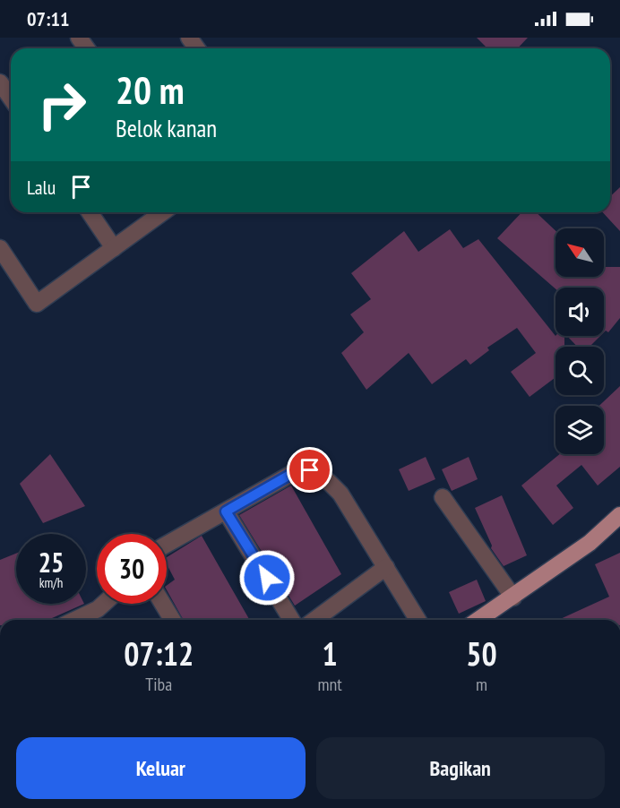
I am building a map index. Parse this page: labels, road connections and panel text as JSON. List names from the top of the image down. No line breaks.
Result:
{"north":"top left","page":{"status":"07:11","turn":["20 m","Belok kanan"],"then":"Lalu","speed":"25 km/h","limit":"30","eta":["07:12","Tiba","1","mnt","50","m"],"buttons":["Keluar","Bagikan"]}}
